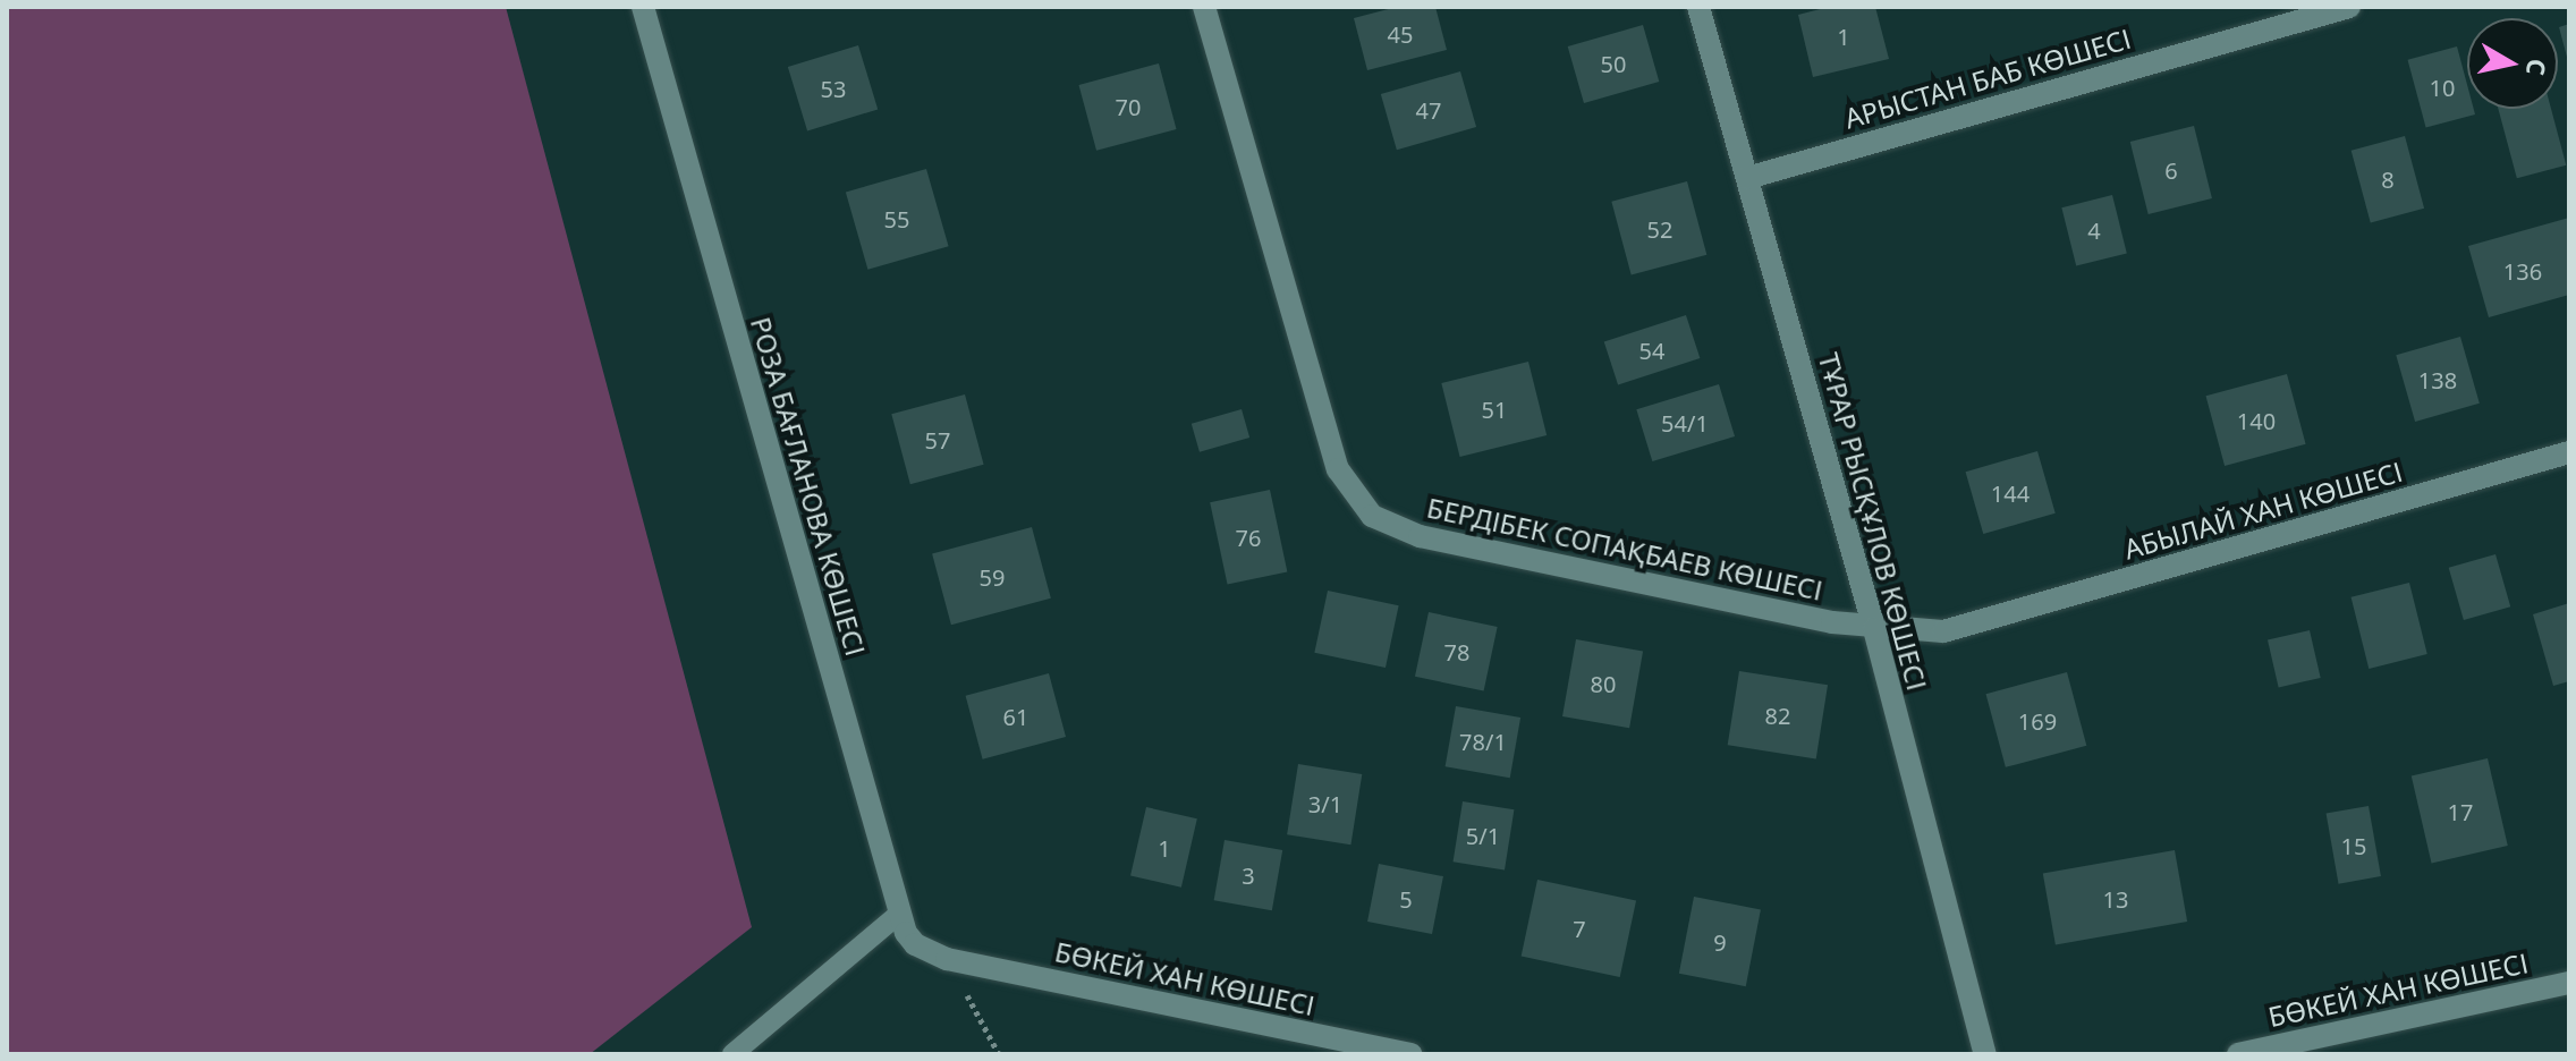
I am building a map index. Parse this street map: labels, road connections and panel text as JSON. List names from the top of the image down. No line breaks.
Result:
{"streets":{"street":["АРЫСТАН БАБ КӨШЕСІ","РОЗА БАҒЛАНОВА КӨШЕСІ","АБЫЛАЙ ХАН КӨШЕСІ","ТҰРАР РЫСҚҰЛОВ КӨШЕСІ","БЕРДІБЕК СОПАҚБАЕВ КӨШЕСІ","БӨКЕЙ ХАН КӨШЕСІ"]},"crossings":[["АРЫСТАН БАБ КӨШЕСІ","ТҰРАР РЫСҚҰЛОВ КӨШЕСІ"],["РОЗА БАҒЛАНОВА КӨШЕСІ","БӨКЕЙ ХАН КӨШЕСІ"],["АБЫЛАЙ ХАН КӨШЕСІ","БЕРДІБЕК СОПАҚБАЕВ КӨШЕСІ"],["ТҰРАР РЫСҚҰЛОВ КӨШЕСІ","БЕРДІБЕК СОПАҚБАЕВ КӨШЕСІ"]],"house_numbers":["45","1","50","10","53","70","47","6","8","55","52","4","136","54","138","51","140","54/1","57","144","76","59","78","80","82","61","169","78/1","3/1","17","5/1","15","1","3","5","13","7","9"],"north":"right"}
